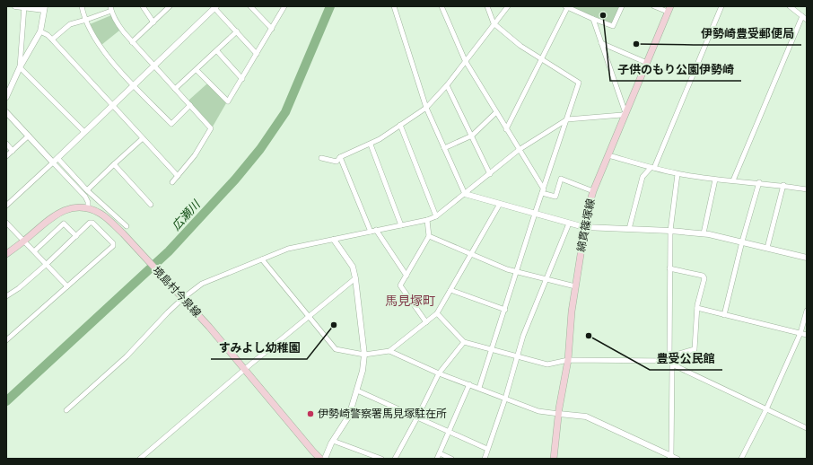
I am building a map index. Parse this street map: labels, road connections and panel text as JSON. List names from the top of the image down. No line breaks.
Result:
{"streets":{"main road":["綿貫篠塚線","境島村今泉線"]},"districts":["馬見塚町"],"water":["広瀬川"],"places":["子供のもり公園伊勢崎","伊勢崎豊受郵便局","すみよし幼稚園","豊受公民館","伊勢崎警察署馬見塚駐在所"]}
